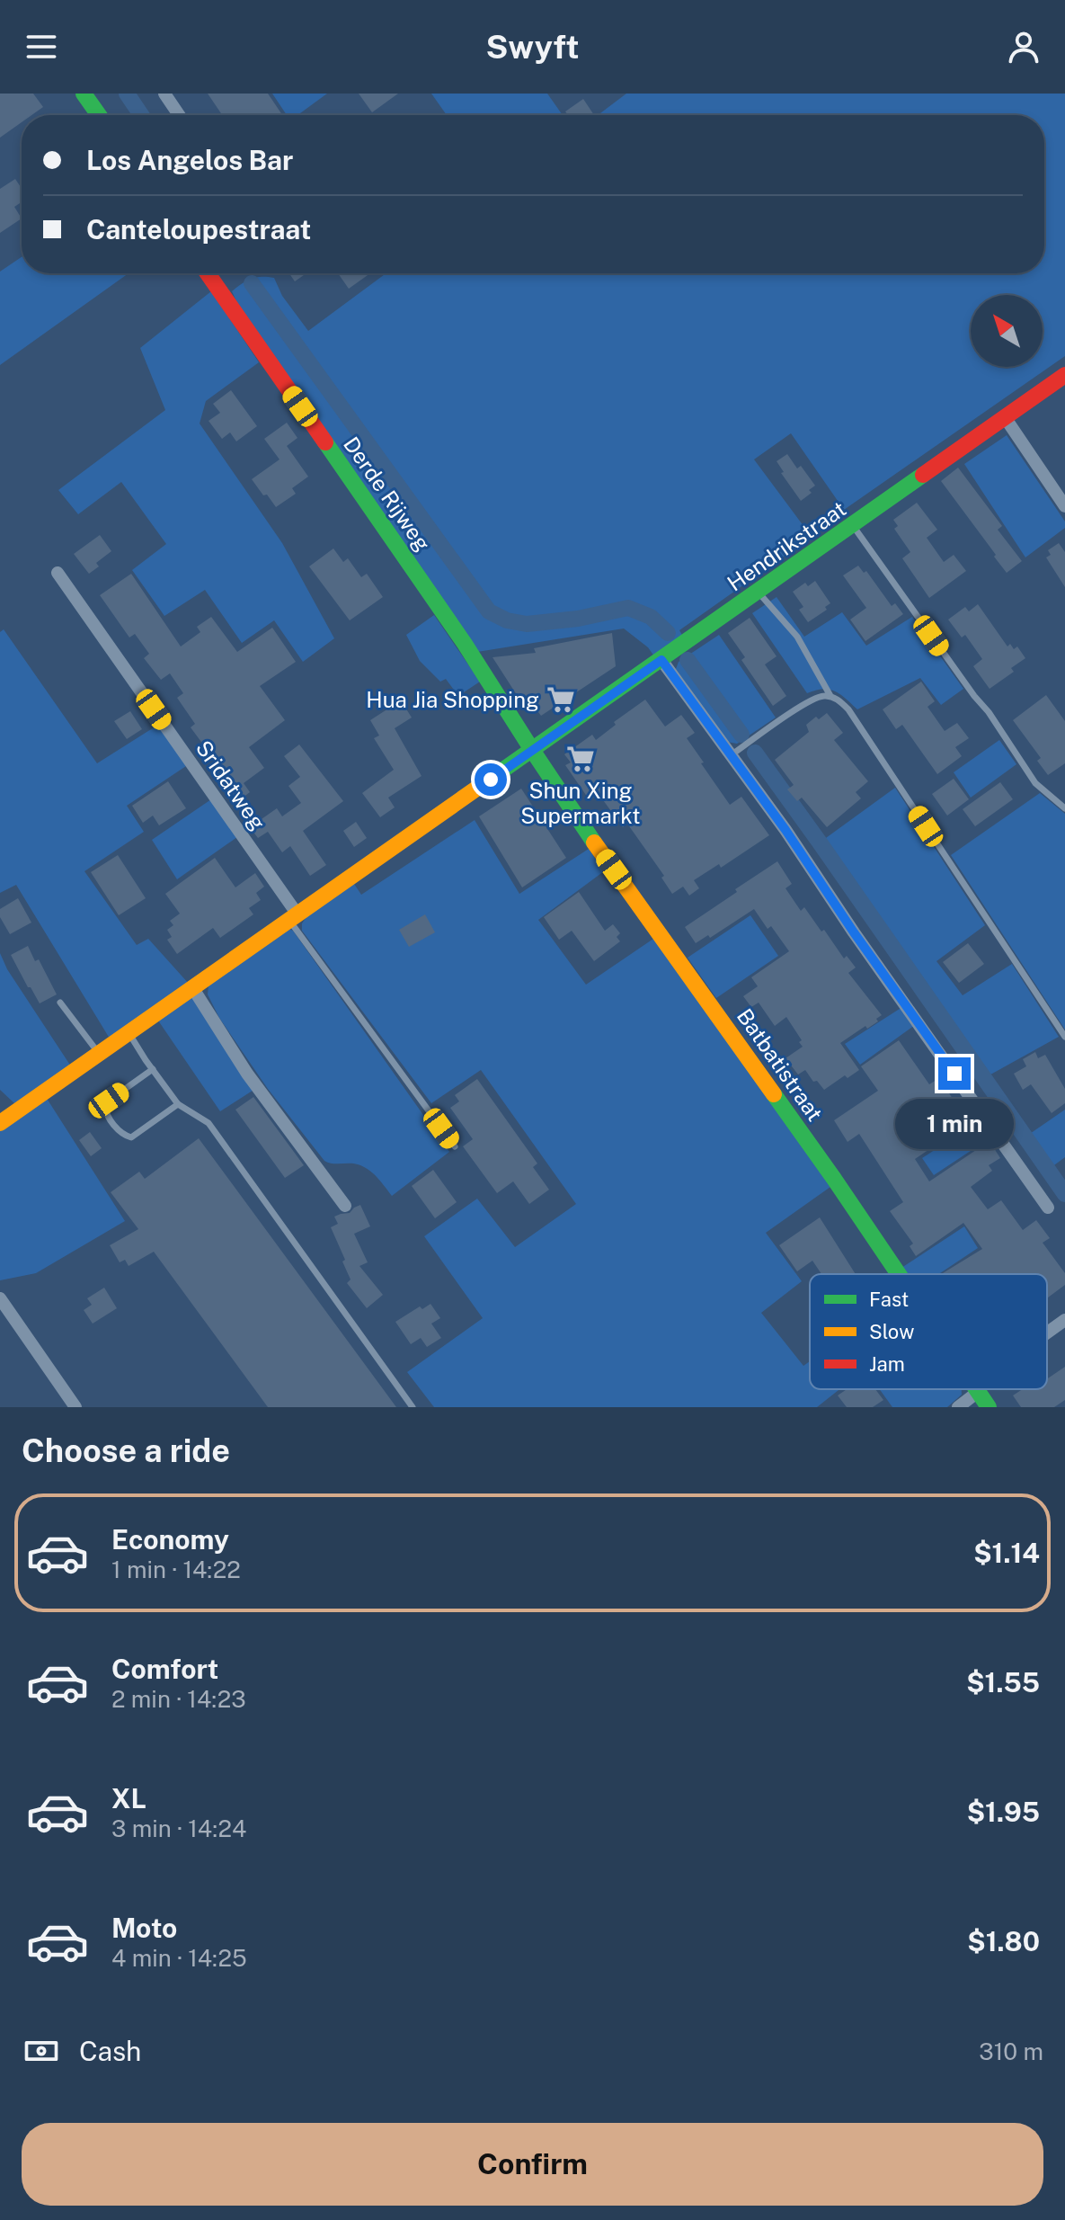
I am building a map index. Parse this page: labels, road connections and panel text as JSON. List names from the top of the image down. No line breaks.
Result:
{"streets":{"street":["Derde Rijweg","Hendrikstraat","Sridatweg","Batbatistraat"]},"crossings":[["Derde Rijweg","Hendrikstraat"],["Derde Rijweg","Batbatistraat"],["Hendrikstraat","Sridatweg"],["Hendrikstraat","Batbatistraat"]],"places":{"supermarket":["Hua Jia Shopping","Shun Xing Supermarkt"]},"legend":["Fast","Slow","Jam"],"north":"top left","page":{"header":"Swyft","banner":["Los Angelos Bar","Canteloupestraat"],"bubble":"1 min","heading":"Choose a ride","list":[{"name":"Economy","note":"1 min · 14:22","value":"$1.14"},{"name":"Comfort","note":"2 min · 14:23","value":"$1.55"},{"name":"XL","note":"3 min · 14:24","value":"$1.95"},{"name":"Moto","note":"4 min · 14:25","value":"$1.80"}],"pay":["Cash","310 m"],"buttons":"Confirm"}}
